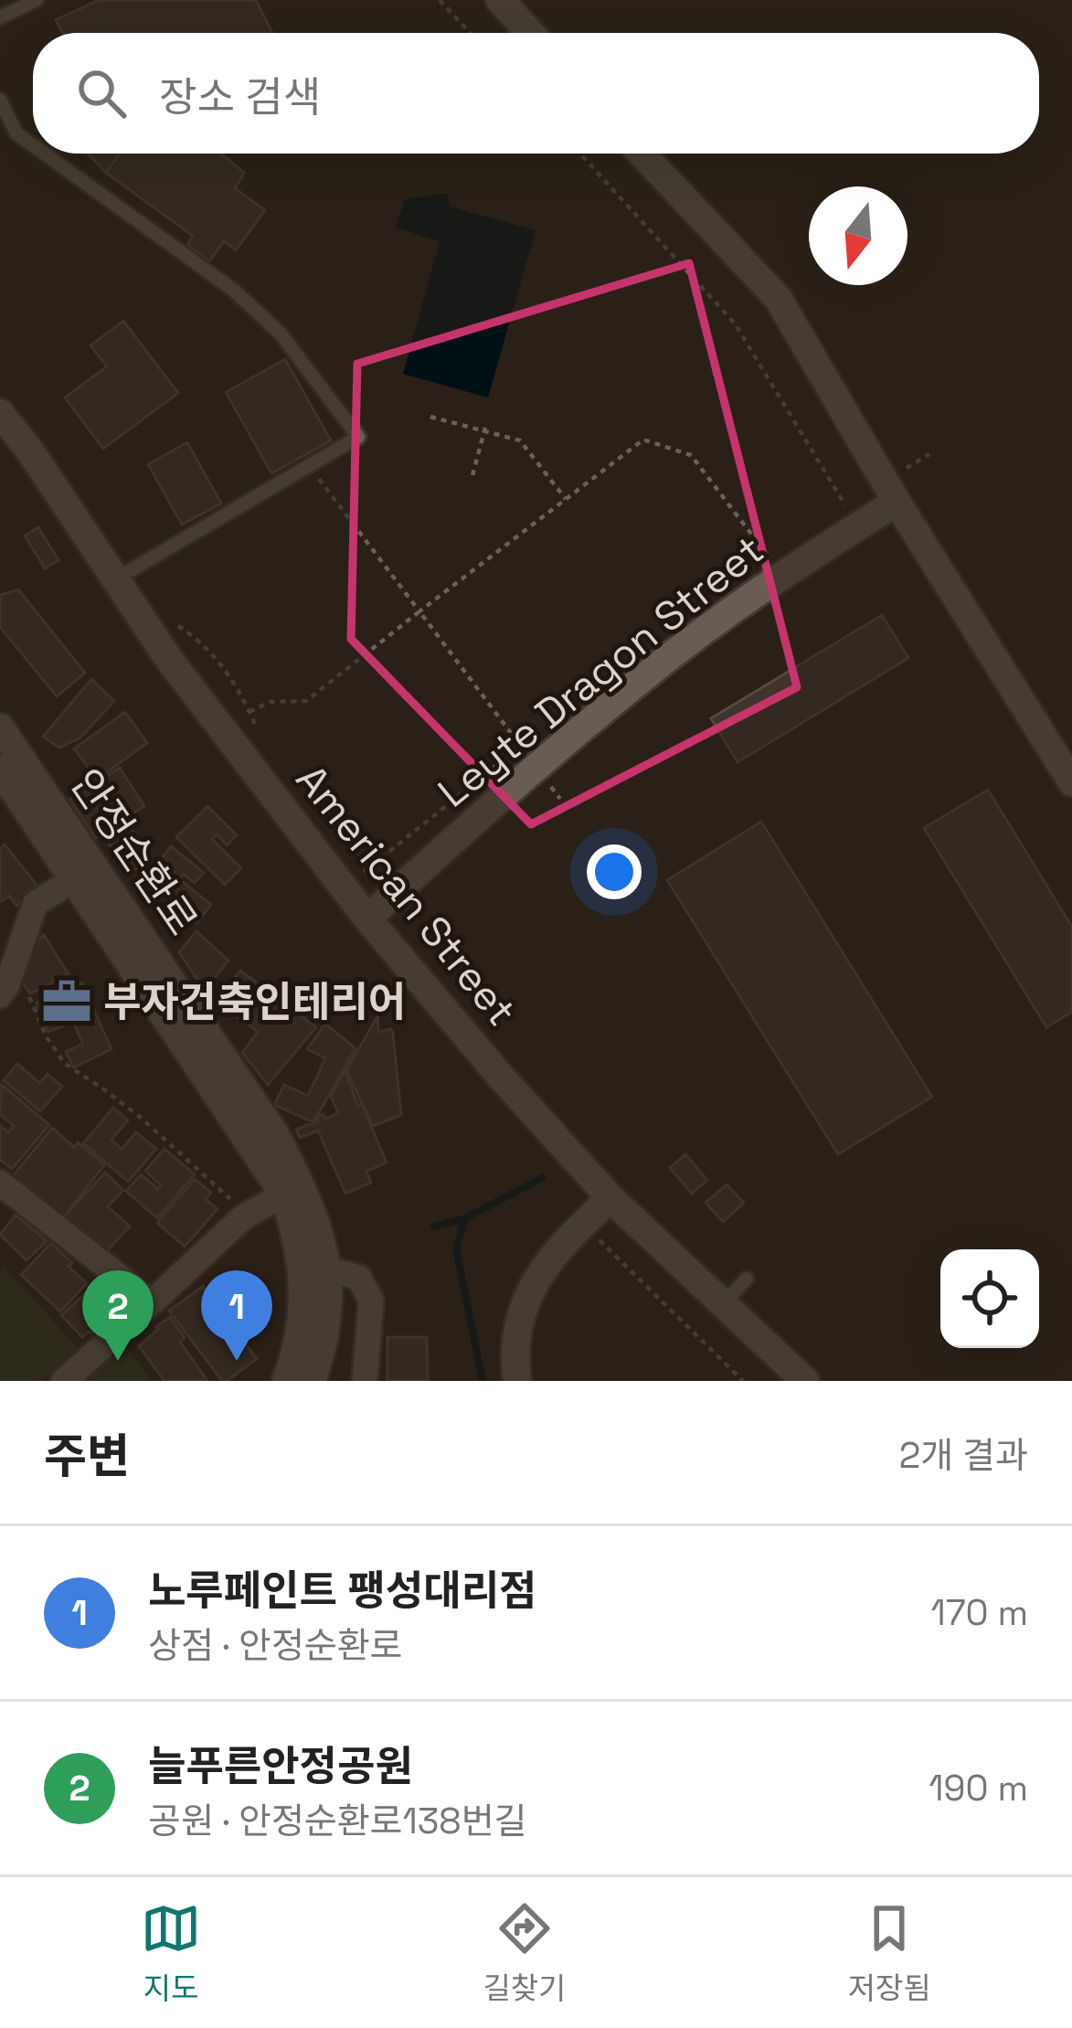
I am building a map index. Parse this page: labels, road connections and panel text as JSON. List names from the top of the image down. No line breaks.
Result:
{"streets":{"street":["Leyte Dragon Street","안정순환로","American Street"]},"crossings":[["Leyte Dragon Street","American Street"]],"places":{"office":["부자건축인테리어"]},"north":"bottom","page":{"search":"장소 검색","pins":["1","2"],"heading":["주변","2개 결과"],"list":[{"mark":"1","name":"노루페인트 팽성대리점","note":"상점 · 안정순환로","value":"170 m"},{"mark":"2","name":"늘푸른안정공원","note":"공원 · 안정순환로138번길","value":"190 m"}],"nav":["지도","길찾기","저장됨"]}}
